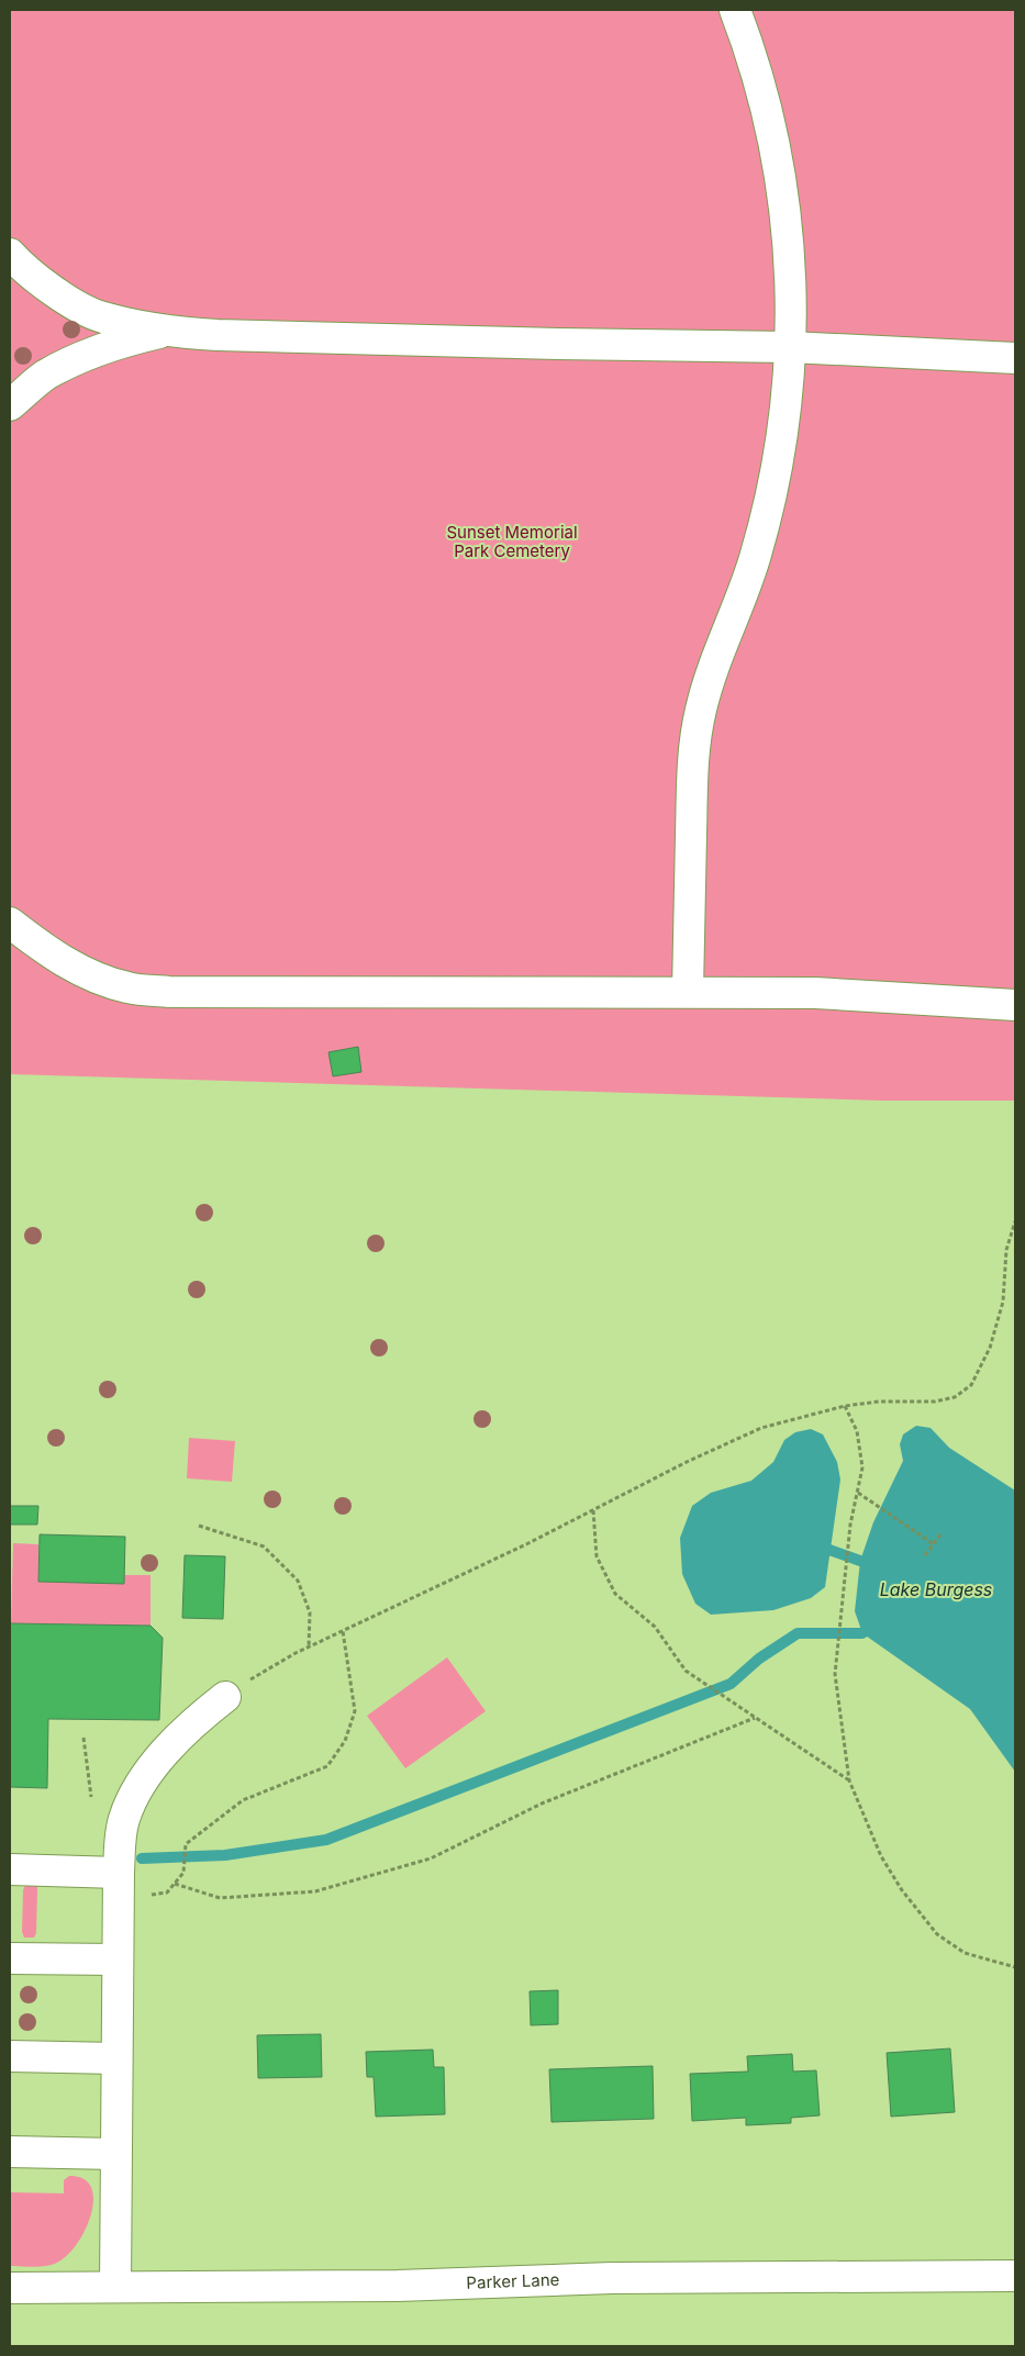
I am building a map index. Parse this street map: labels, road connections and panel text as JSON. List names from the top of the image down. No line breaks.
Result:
{"streets":{"street":["Parker Lane"]},"water":["Lake Burgess"],"parks":["Sunset Memorial Park Cemetery"]}
